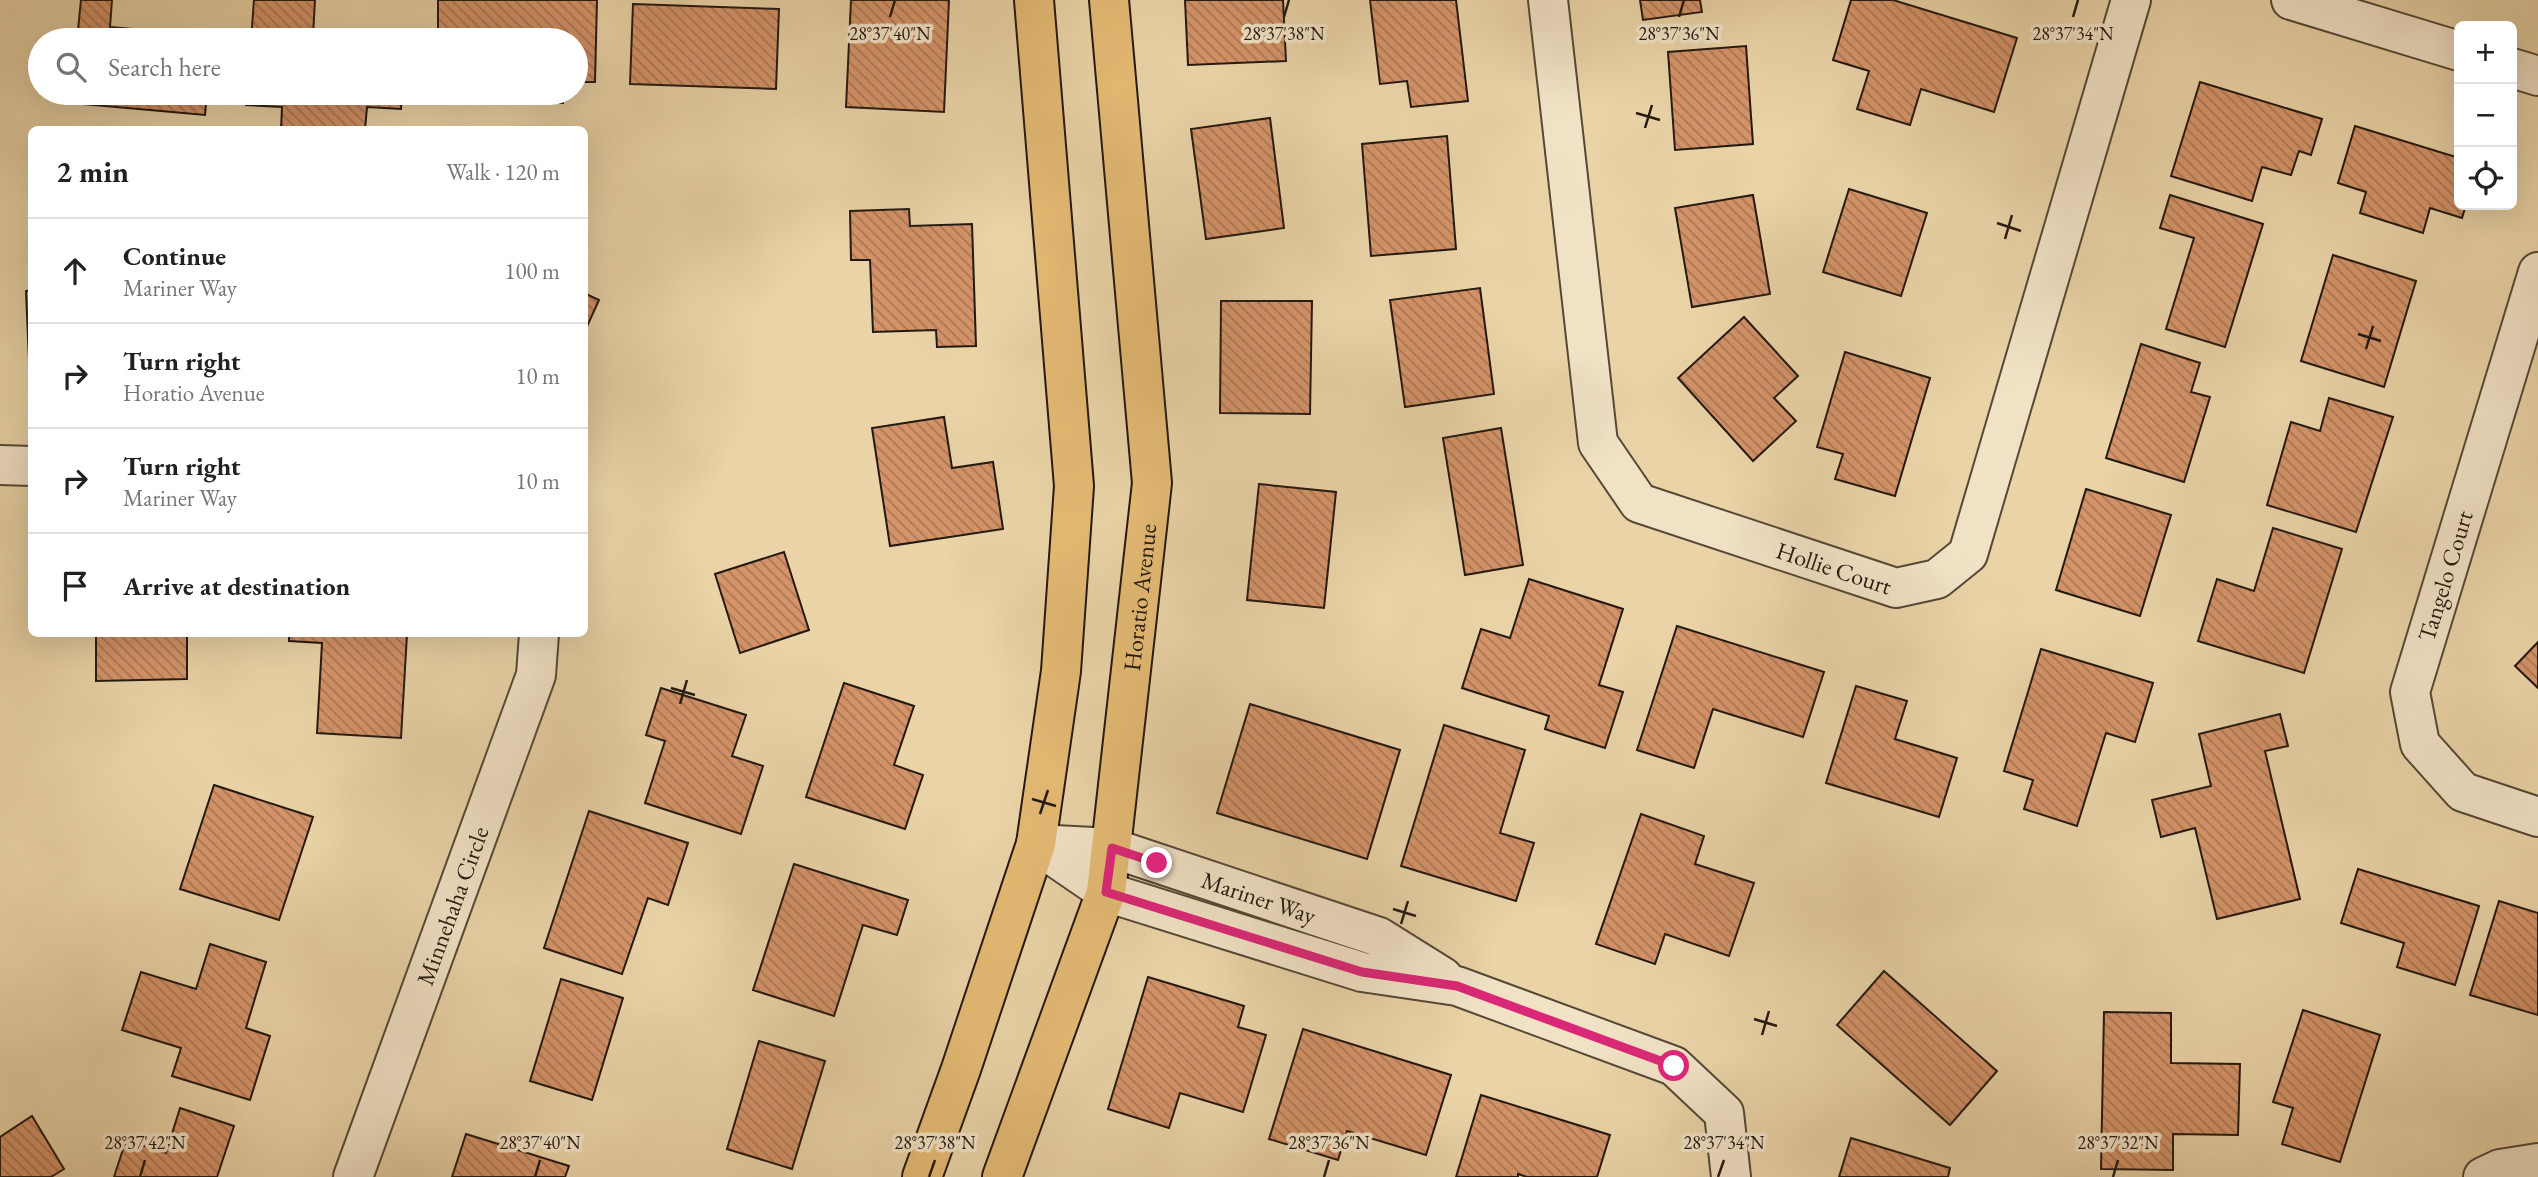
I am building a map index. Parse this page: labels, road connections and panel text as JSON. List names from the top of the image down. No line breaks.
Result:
{"streets":{"main road":["Horatio Avenue"],"street":["Hollie Court","Tangelo Court","Mariner Way","Minnehaha Circle"]},"crossings":[["Horatio Avenue","Mariner Way"]],"page":{"map_buttons":["+","−"],"search":"Search here","heading":["2 min","Walk · 120 m"],"list":[["Continue","Mariner Way","100 m"],["Turn right","Horatio Avenue","10 m"],["Turn right","Mariner Way","10 m"],"Arrive at destination"]},"coordinates":["28°37'40\"N","28°37'38\"N","28°37'36\"N","28°37'34\"N","28°37'42\"N","28°37'32\"N"]}
